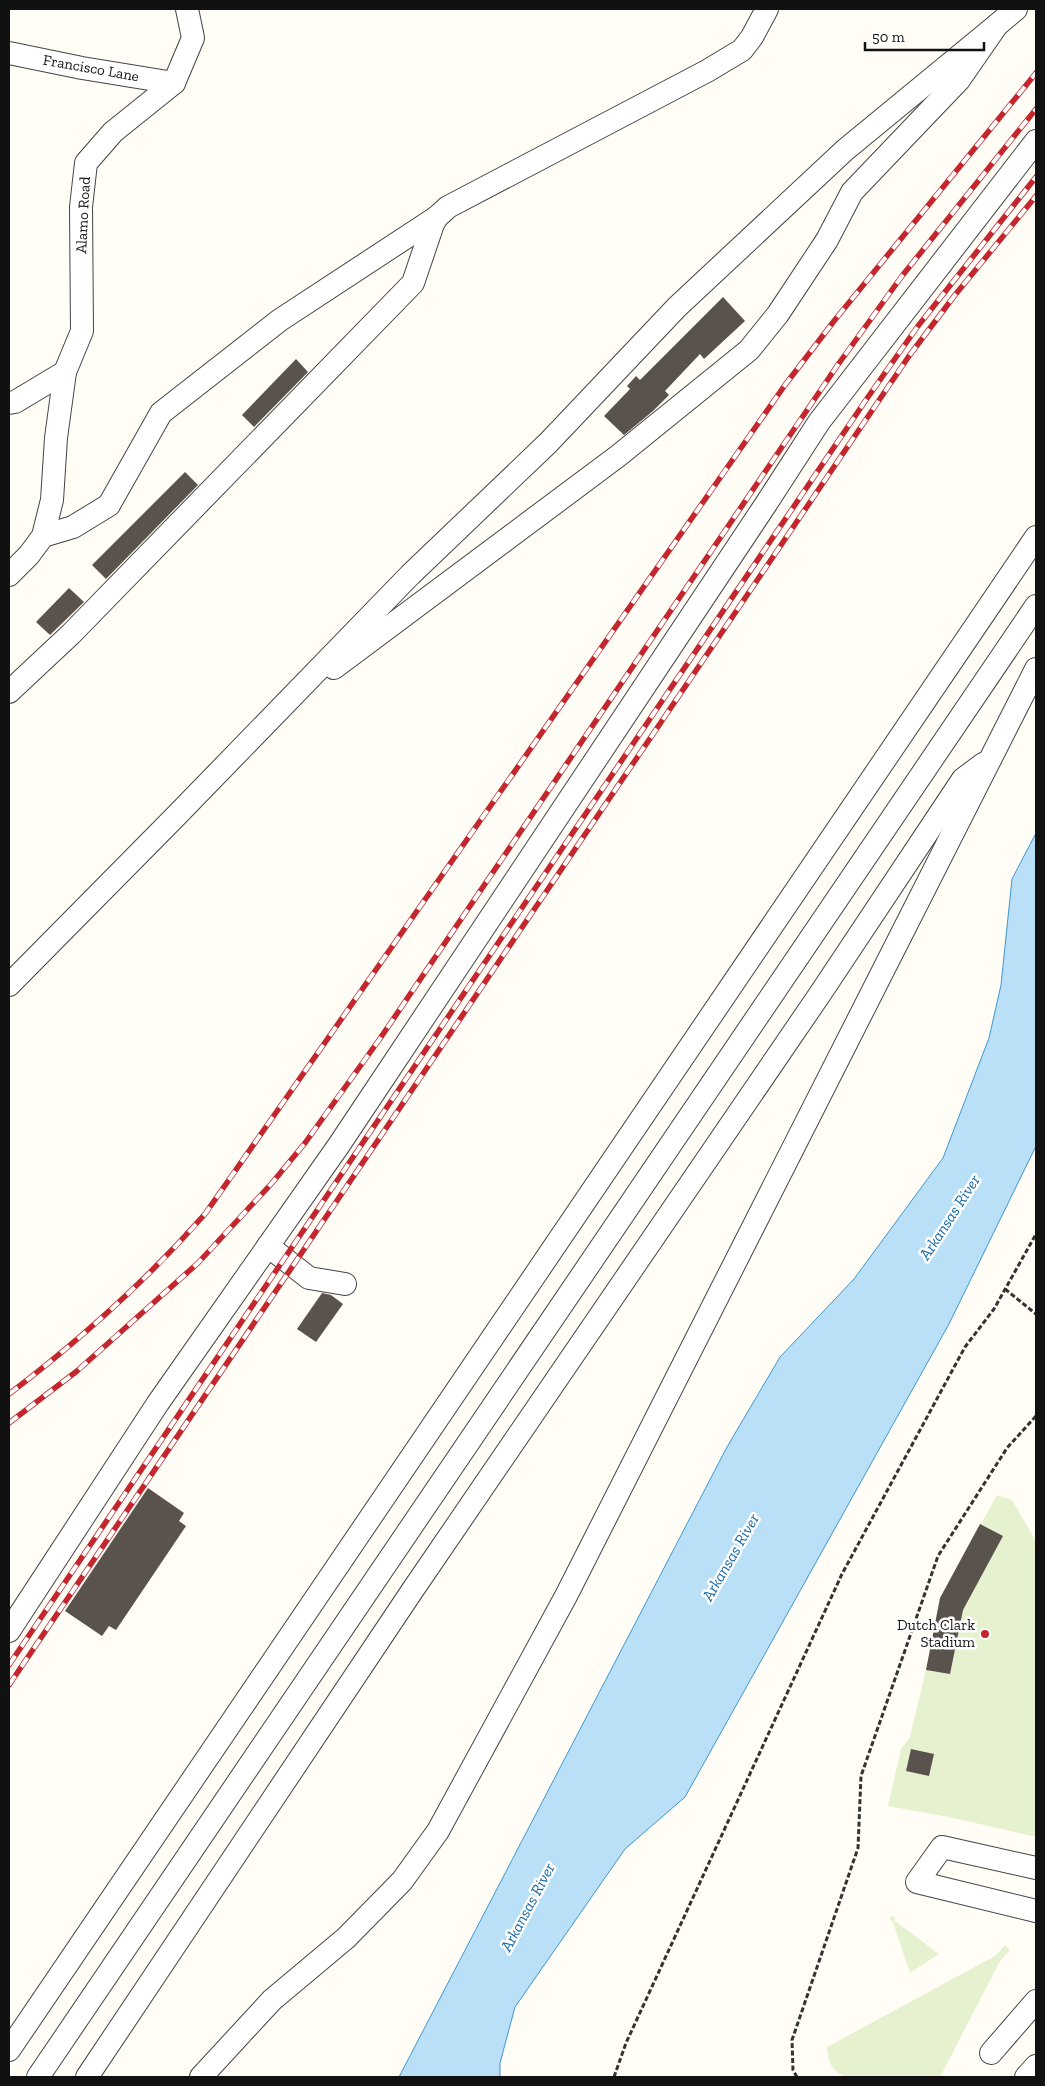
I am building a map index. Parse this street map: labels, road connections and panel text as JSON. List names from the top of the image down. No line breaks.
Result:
{"streets":{"street":["Francisco Lane","Alamo Road"]},"crossings":[["Francisco Lane","Alamo Road"]],"water":["Arkansas River"],"places":["Dutch Clark Stadium"],"scale_bar":"50 m"}
